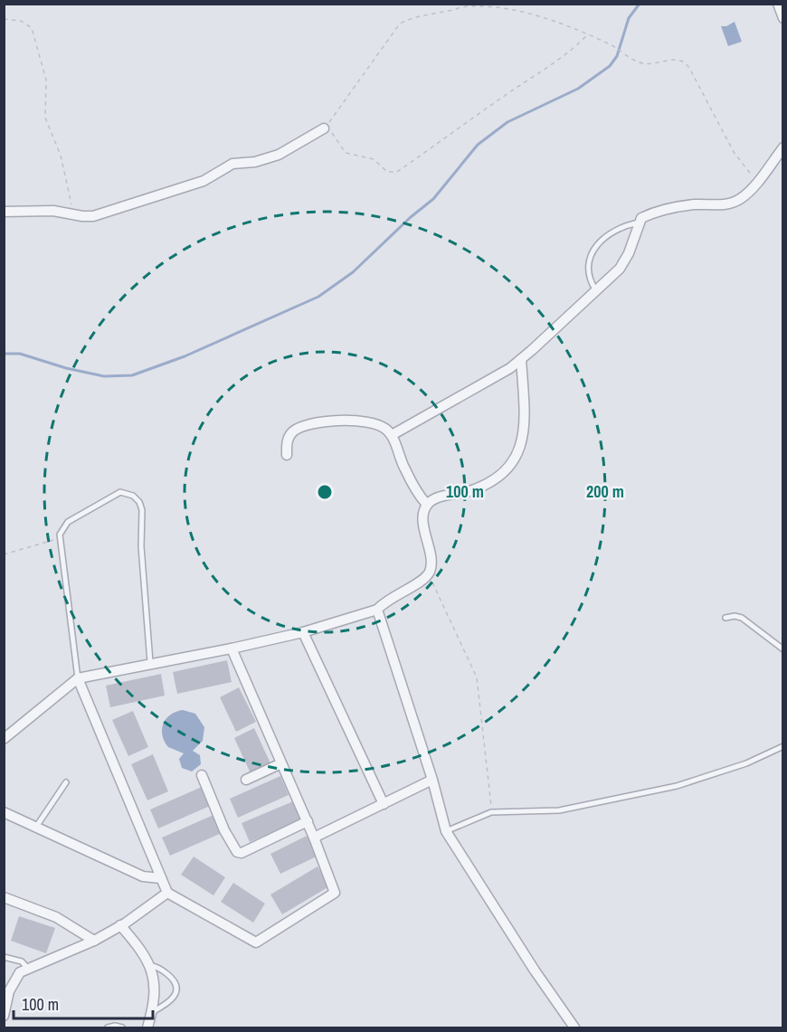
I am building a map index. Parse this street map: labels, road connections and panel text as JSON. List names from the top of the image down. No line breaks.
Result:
{"scale_bar":"100 m","rings":["100 m","200 m"]}
